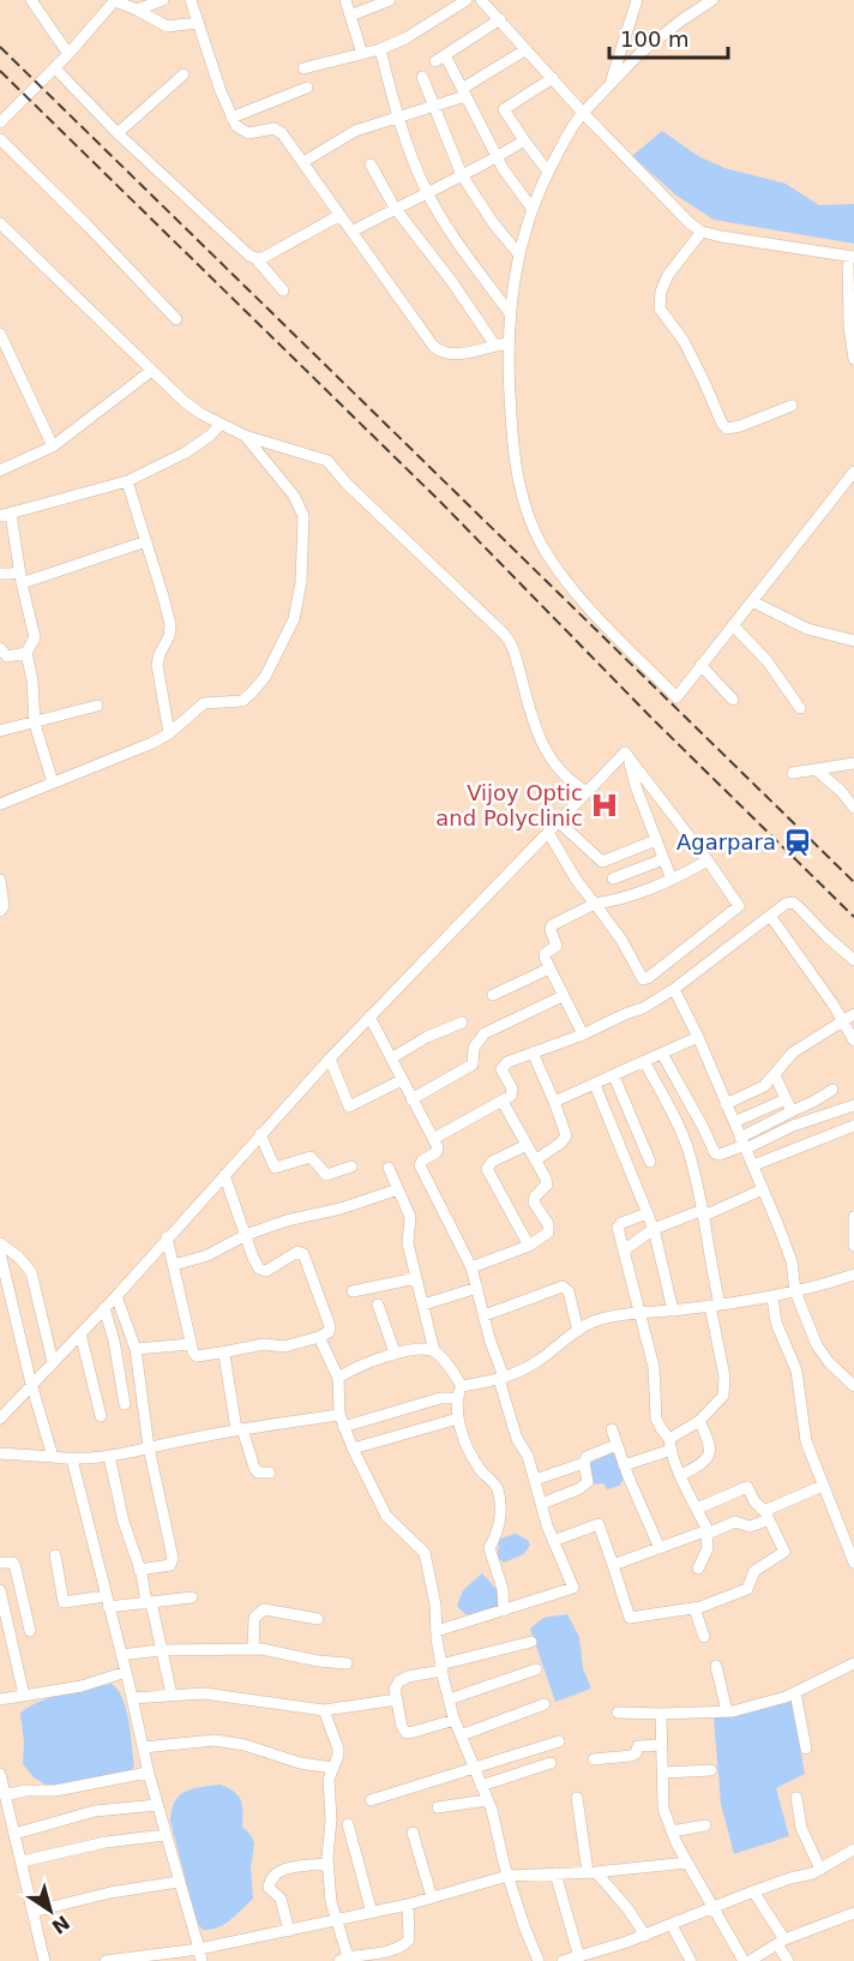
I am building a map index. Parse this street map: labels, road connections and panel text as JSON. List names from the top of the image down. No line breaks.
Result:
{"places":{"hospital":["Vijoy Optic and Polyclinic"],"station":["Agarpara"]},"scale_bar":"100 m","north":"bottom right"}
